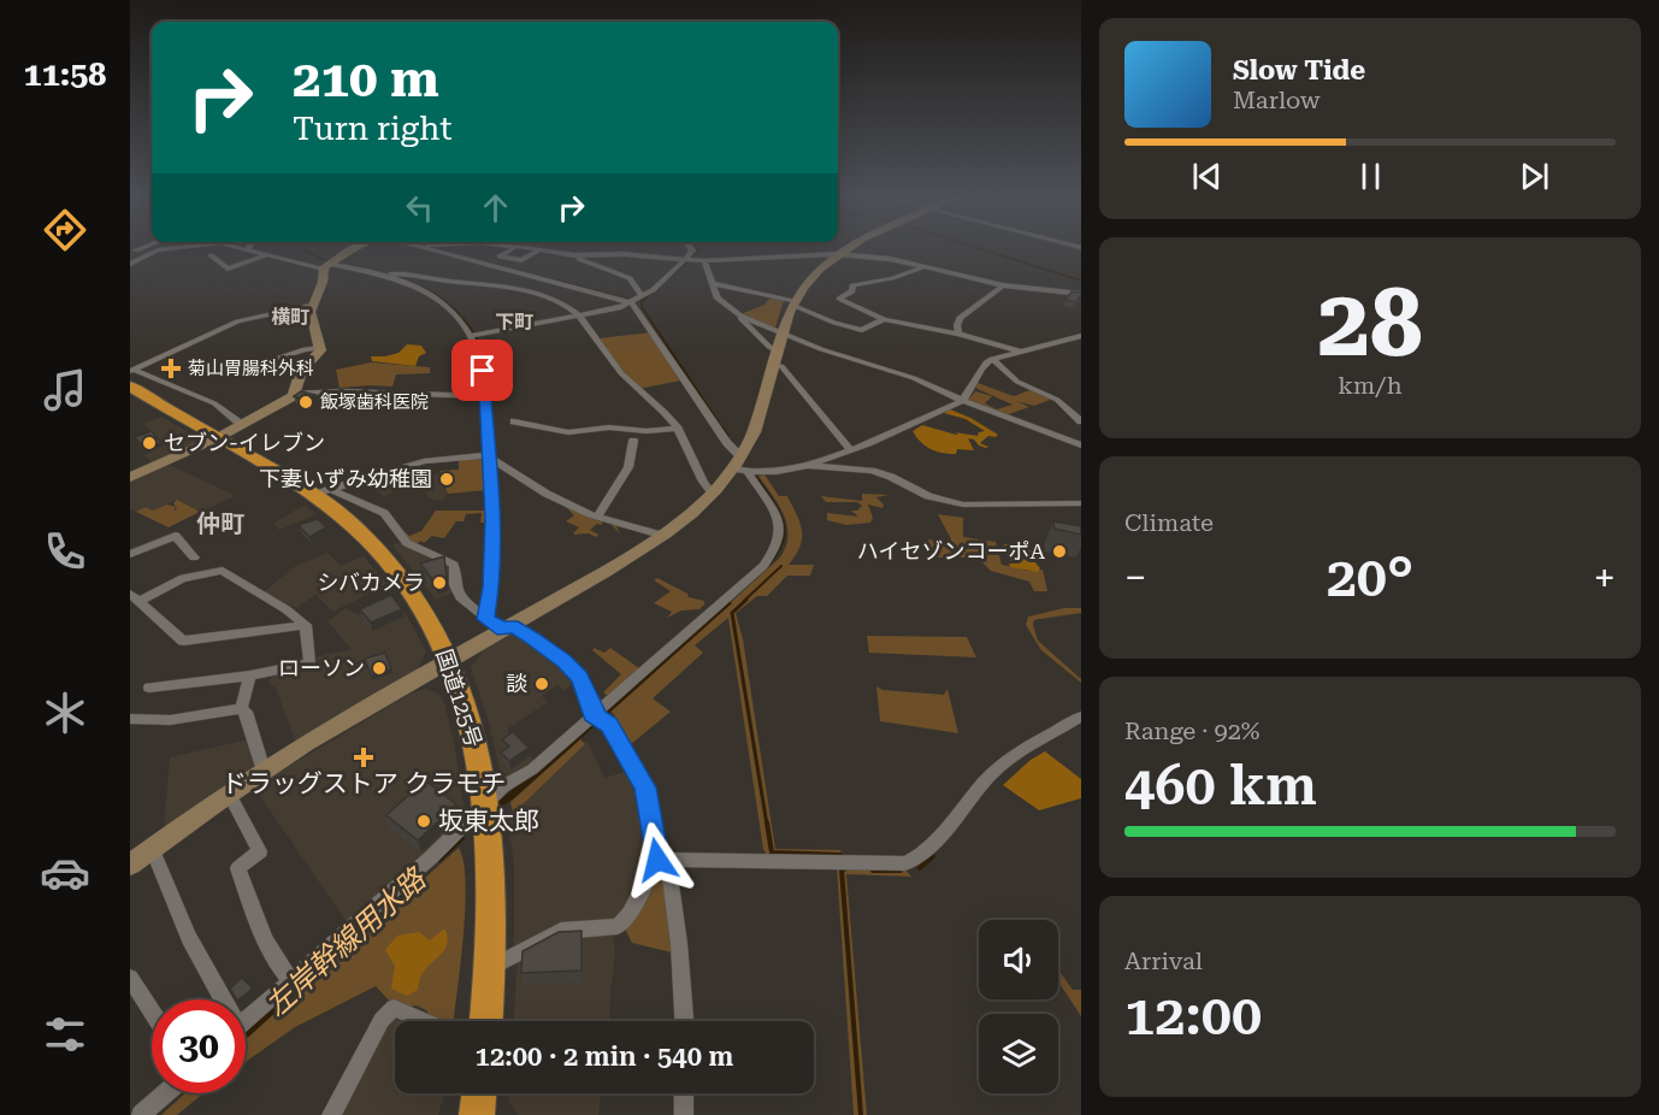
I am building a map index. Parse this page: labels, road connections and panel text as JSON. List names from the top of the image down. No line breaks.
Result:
{"streets":{"highway":["国道125号"]},"districts":["横町","下町","仲町"],"water":["左岸幹線用水路"],"places":{"health":["菊山胃腸科外科","ドラッグストア クラモチ"],"other":["飯塚歯科医院","セブン-イレブン","下妻いずみ幼稚園","ハイセゾンコーポA","シバカメラ","ローソン","談","坂東太郎"]},"page":{"tabs":"11:58","turn":["210 m","Turn right"],"song":["Slow Tide","Marlow"],"tile":[["28","km/h"],"Climate",["Range · 92%","460 km"],["Arrival","12:00"]],"heat":["−","20°","+"],"limit":"30","trip":"12:00 · 2 min · 540 m"}}
